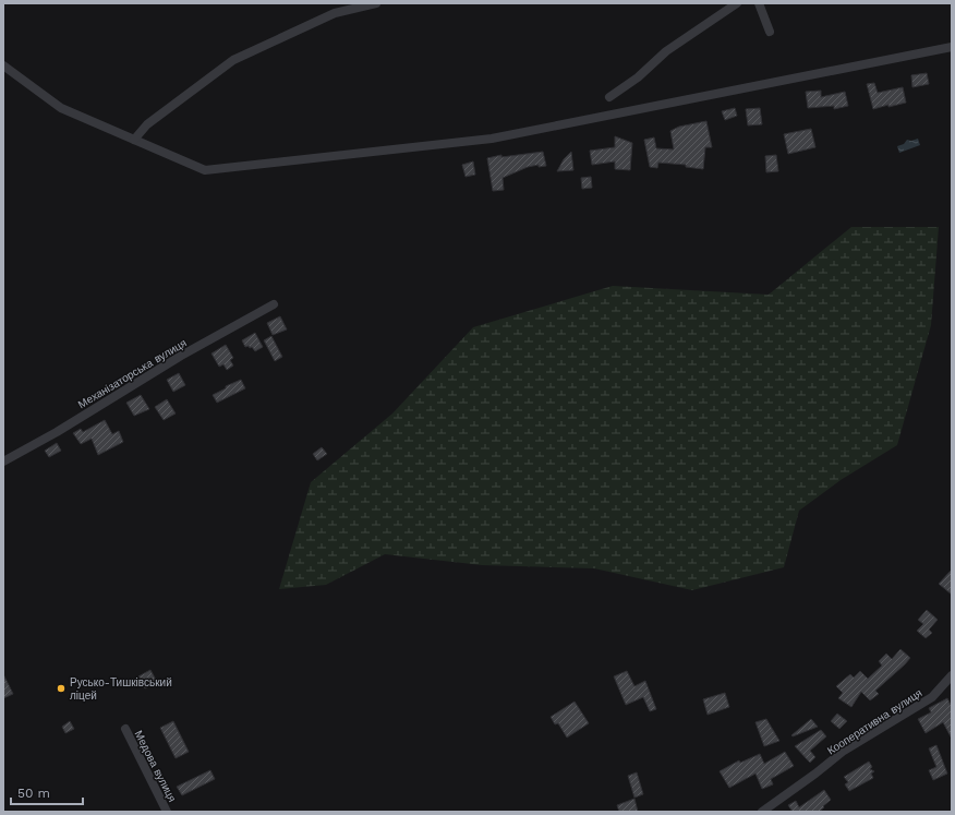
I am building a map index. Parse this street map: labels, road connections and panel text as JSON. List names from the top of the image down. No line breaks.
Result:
{"streets":{"street":["Механізаторська вулиця","Кооперативна вулиця","Медова вулиця"]},"places":["Русько-Тишківський ліцей"],"scale_bar":"50 m"}
